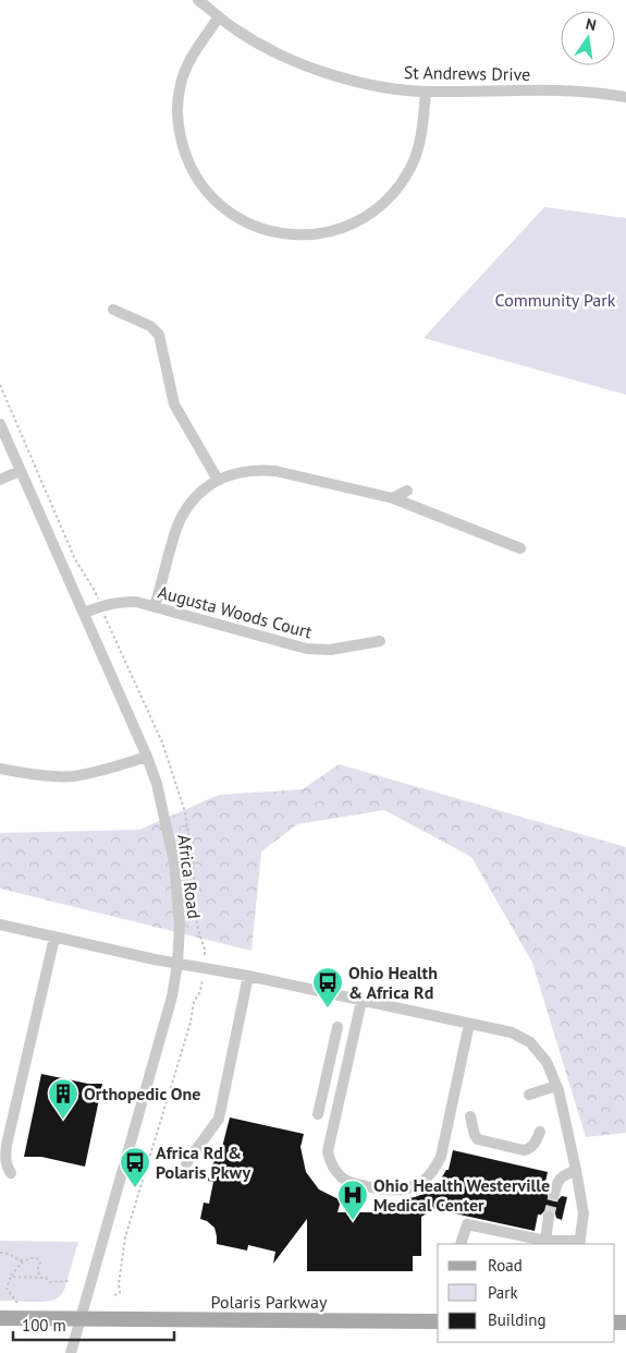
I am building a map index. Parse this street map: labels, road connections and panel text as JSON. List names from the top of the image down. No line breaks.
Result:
{"streets":{"main road":["Polaris Parkway"],"street":["St Andrews Drive","Augusta Woods Court","Africa Road"]},"crossings":[["Augusta Woods Court","Africa Road"],["Africa Road","Polaris Parkway"]],"parks":["Community Park"],"places":{"bus stop":["Ohio Health & Africa Rd","Africa Rd & Polaris Pkwy"],"building":["Orthopedic One"],"hospital":["Ohio Health Westerville Medical Center"]},"legend":["Road","Park","Building"],"scale_bar":"100 m","north":"top"}
